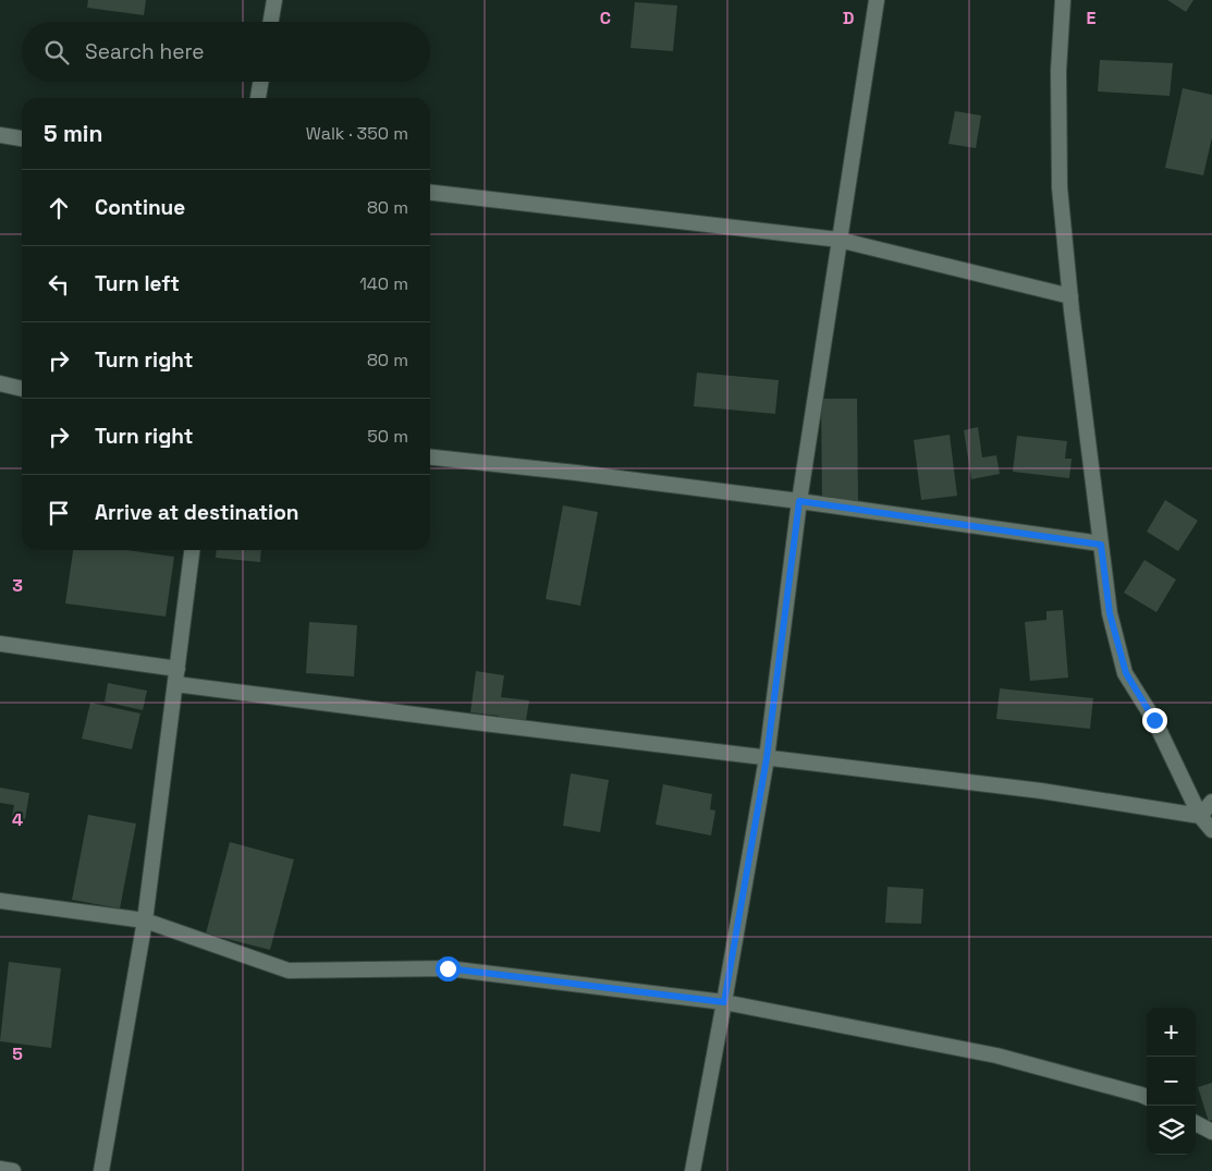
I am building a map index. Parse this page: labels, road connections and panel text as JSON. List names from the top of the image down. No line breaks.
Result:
{"page":{"search":"Search here","heading":["5 min","Walk · 350 m"],"list":[["Continue","80 m"],["Turn left","140 m"],["Turn right","80 m"],["Turn right","50 m"],"Arrive at destination"],"map_buttons":["+","−"]},"grid":{"columns":["C","D","E"],"rows":["3","4","5"]}}
